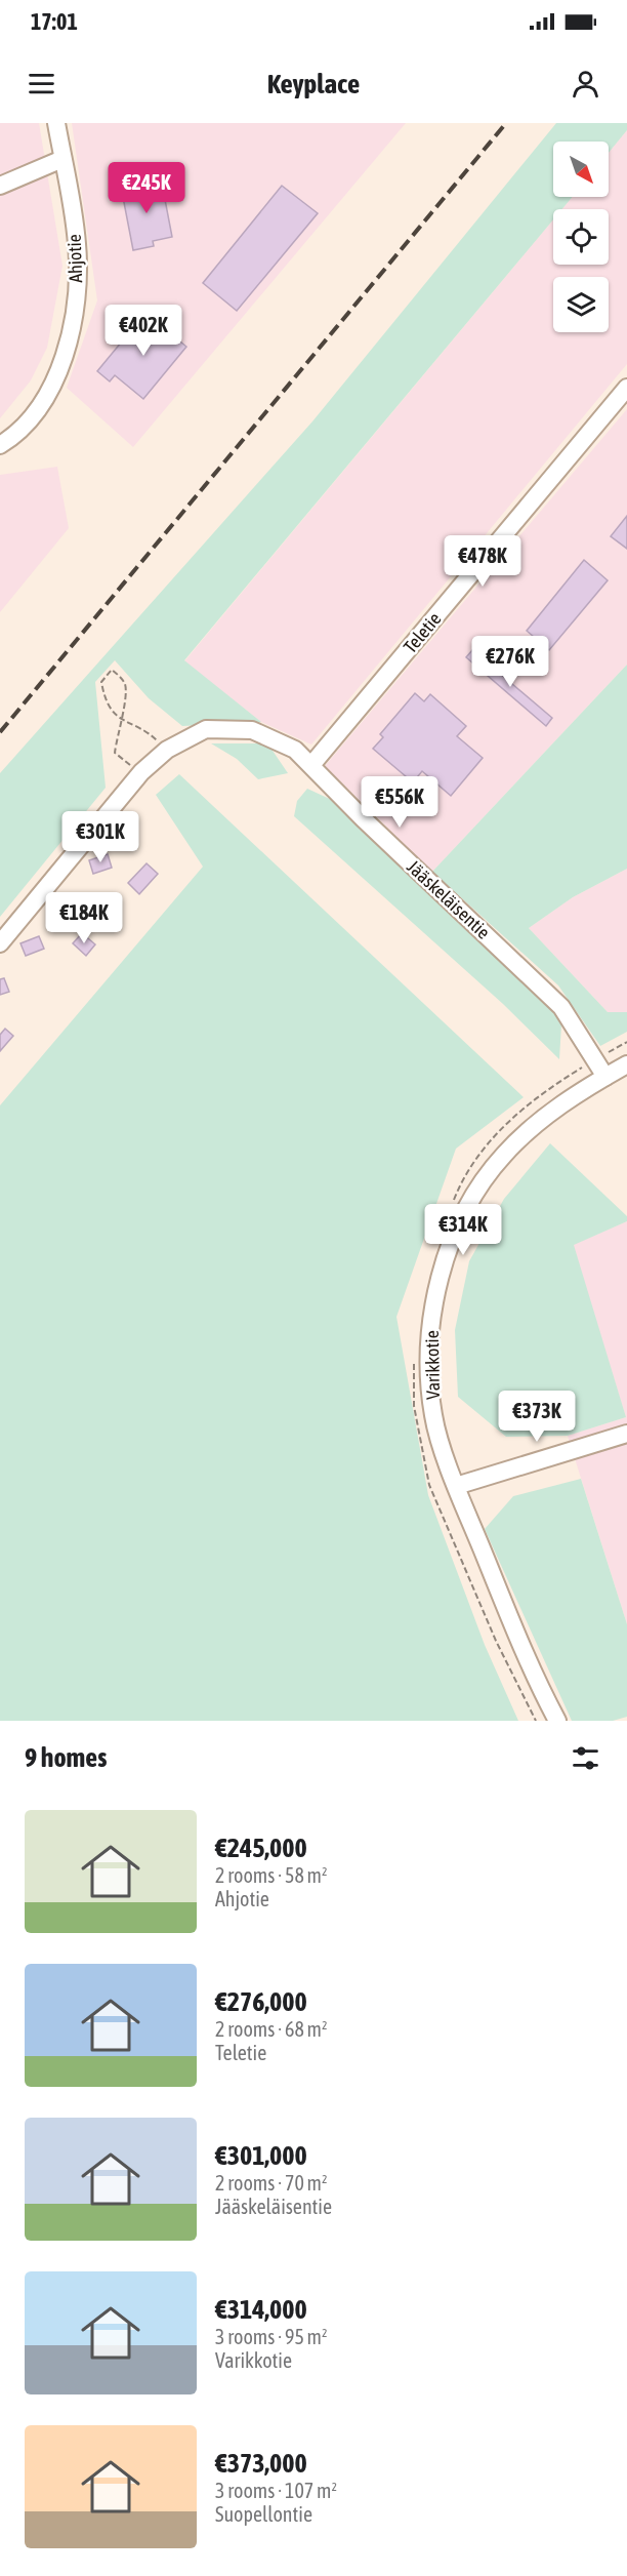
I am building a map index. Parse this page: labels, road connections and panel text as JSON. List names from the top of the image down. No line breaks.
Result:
{"streets":{"street":["Ahjotie","Teletie","Jääskeläisentie","Varikkotie"]},"crossings":[["Teletie","Jääskeläisentie"],["Jääskeläisentie","Varikkotie"]],"north":"bottom right","page":{"status":"17:01","header":"Keyplace","price":["€245K","€402K","€478K","€276K","€556K","€301K","€184K","€314K","€373K"],"heading":"9 homes","list":[{"name":"€245,000","note":"2 rooms · 58 m² · Ahjotie"},{"name":"€276,000","note":"2 rooms · 68 m² · Teletie"},{"name":"€301,000","note":"2 rooms · 70 m² · Jääskeläisentie"},{"name":"€314,000","note":"3 rooms · 95 m² · Varikkotie"},{"name":"€373,000","note":"3 rooms · 107 m² · Suopellontie"}]}}
